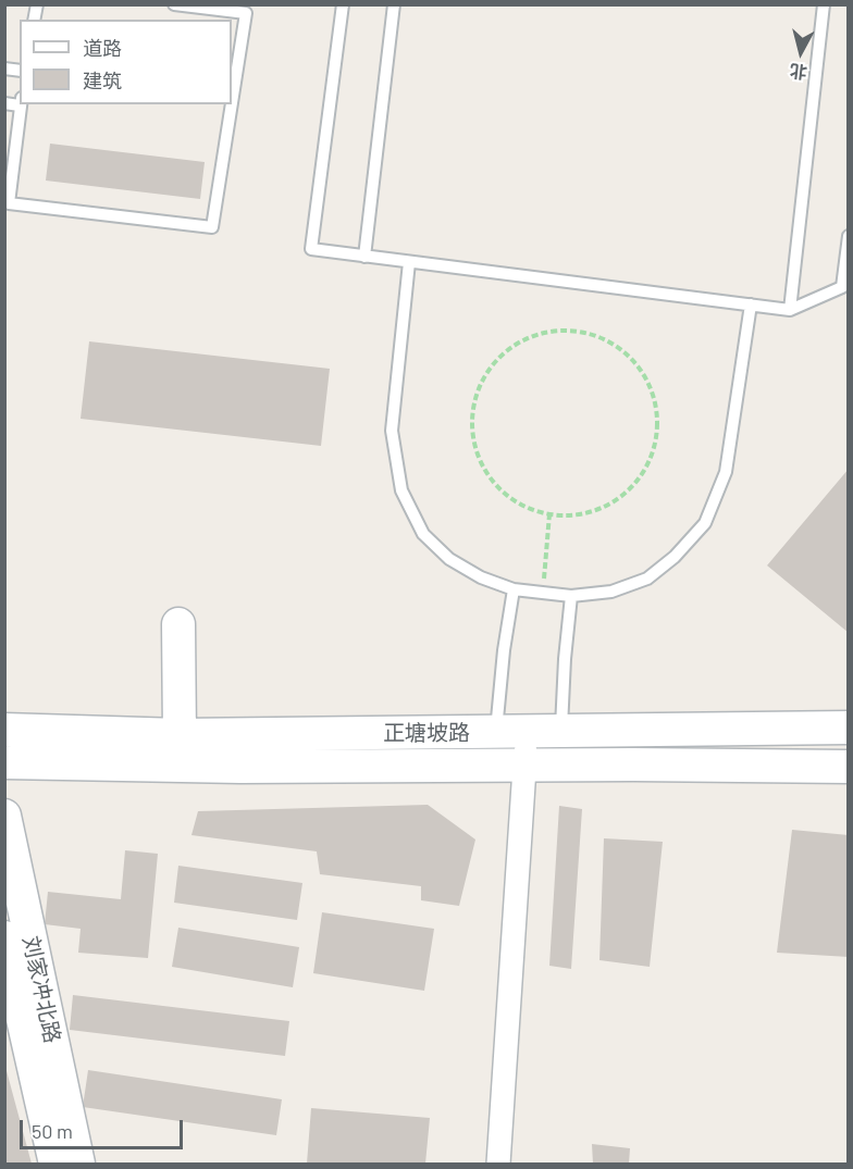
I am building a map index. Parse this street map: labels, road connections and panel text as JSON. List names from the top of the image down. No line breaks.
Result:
{"streets":{"street":["正塘坡路","刘家冲北路"]},"legend":["道路","建筑"],"scale_bar":"50 m","north":"bottom"}
